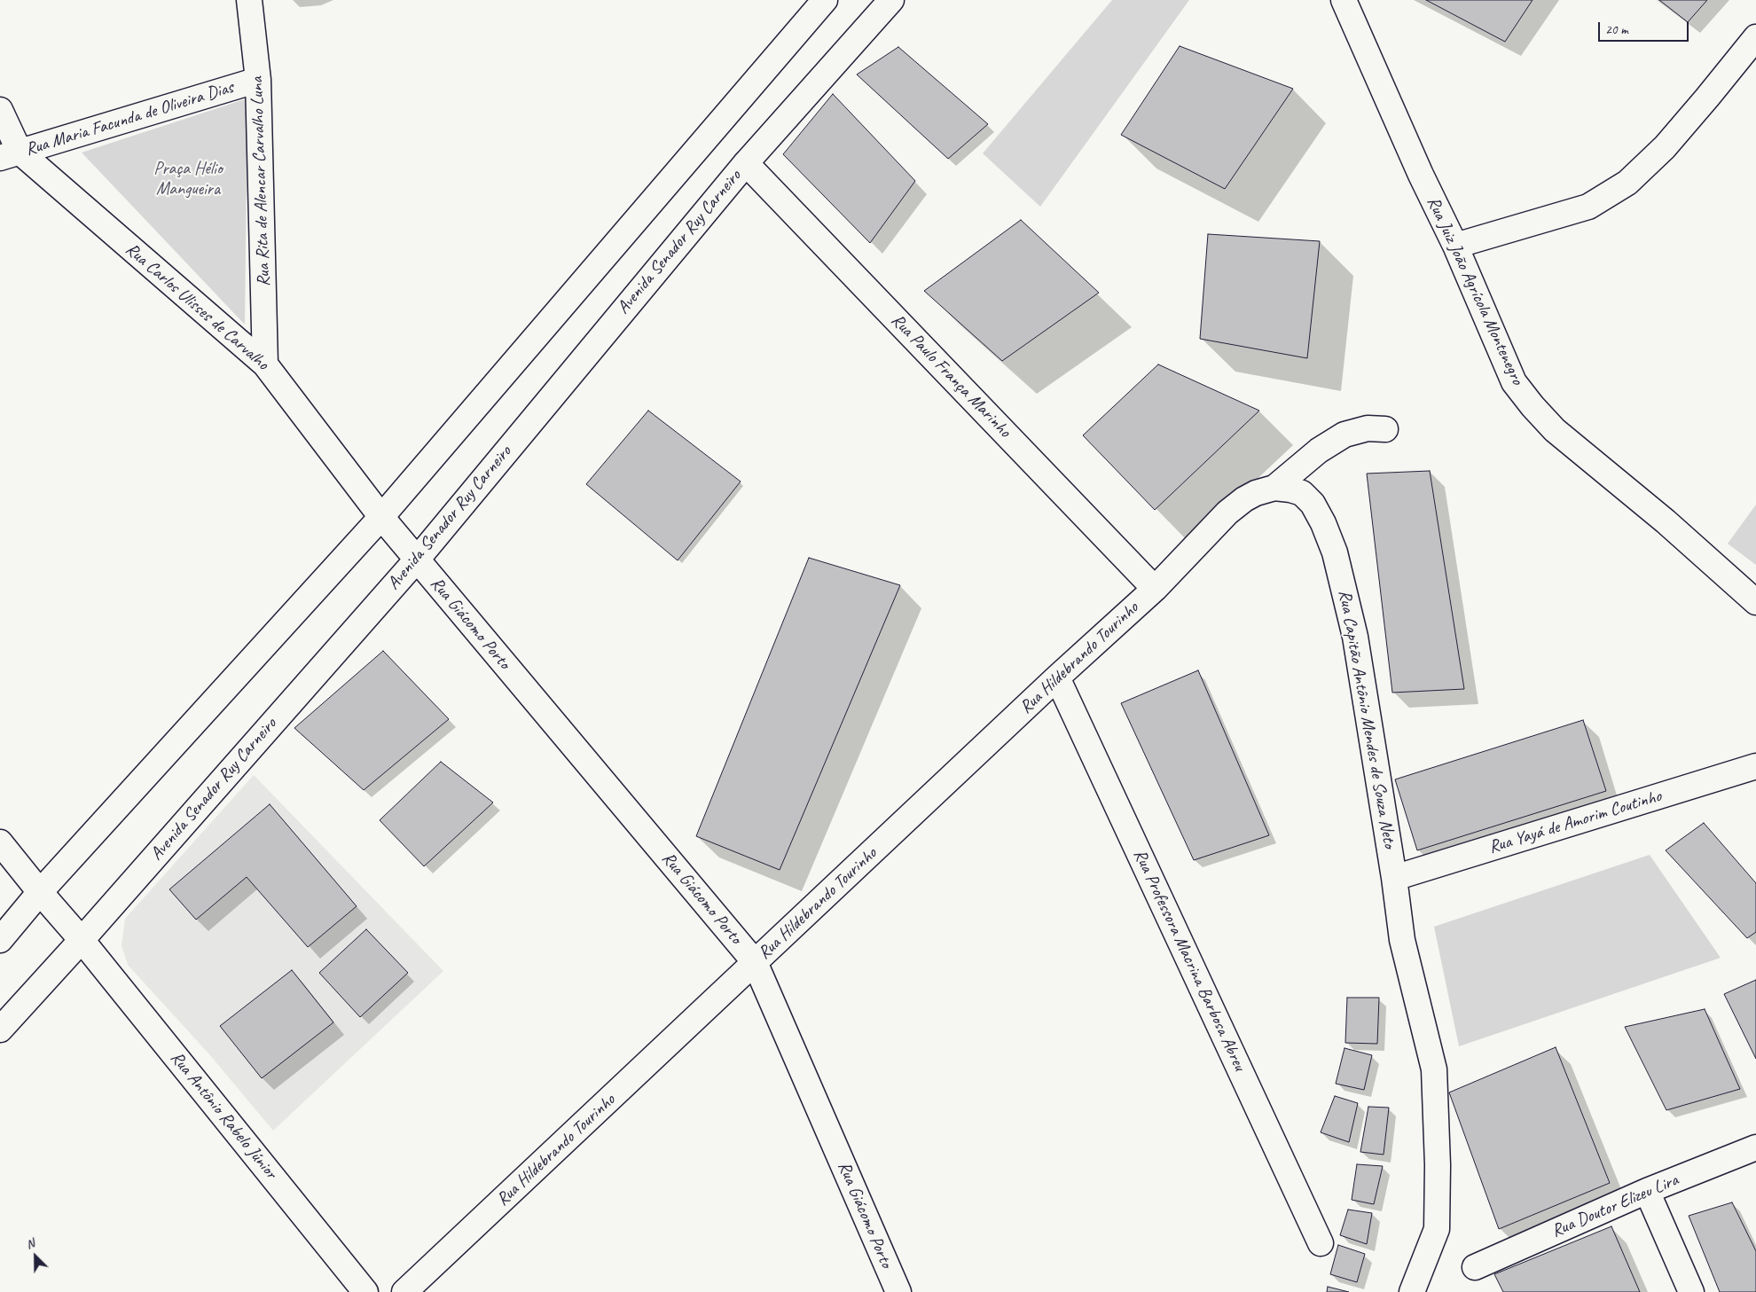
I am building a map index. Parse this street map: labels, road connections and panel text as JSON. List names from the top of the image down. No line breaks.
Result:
{"streets":{"street":["Rua Maria Facunda de Oliveira Dias","Rua Rita de Alencar Carvalho Luna","Avenida Senador Ruy Carneiro","Rua Juiz João Agrícola Montenegro","Rua Carlos Ulisses de Carvalho","Rua Paulo França Marinho","Rua Giácomo Porto","Rua Hildebrando Tourinho","Rua Capitão Antônio Mendes de Souza Neto","Rua Yayá de Amorim Coutinho","Rua Professora Macrina Barbosa Abreu","Rua Antônio Rabelo Júnior","Rua Doutor Elizeu Lira"]},"crossings":[["Rua Maria Facunda de Oliveira Dias","Rua Rita de Alencar Carvalho Luna"],["Rua Maria Facunda de Oliveira Dias","Rua Carlos Ulisses de Carvalho"],["Rua Rita de Alencar Carvalho Luna","Rua Carlos Ulisses de Carvalho"],["Avenida Senador Ruy Carneiro","Rua Carlos Ulisses de Carvalho"],["Avenida Senador Ruy Carneiro","Rua Paulo França Marinho"],["Avenida Senador Ruy Carneiro","Rua Giácomo Porto"],["Avenida Senador Ruy Carneiro","Rua Antônio Rabelo Júnior"],["Rua Carlos Ulisses de Carvalho","Rua Giácomo Porto"],["Rua Paulo França Marinho","Rua Hildebrando Tourinho"],["Rua Giácomo Porto","Rua Hildebrando Tourinho"],["Rua Hildebrando Tourinho","Rua Capitão Antônio Mendes de Souza Neto"],["Rua Hildebrando Tourinho","Rua Professora Macrina Barbosa Abreu"],["Rua Capitão Antônio Mendes de Souza Neto","Rua Yayá de Amorim Coutinho"]],"parks":["Praça Hélio Mangueira"],"scale_bar":"20 m","north":"top left"}
